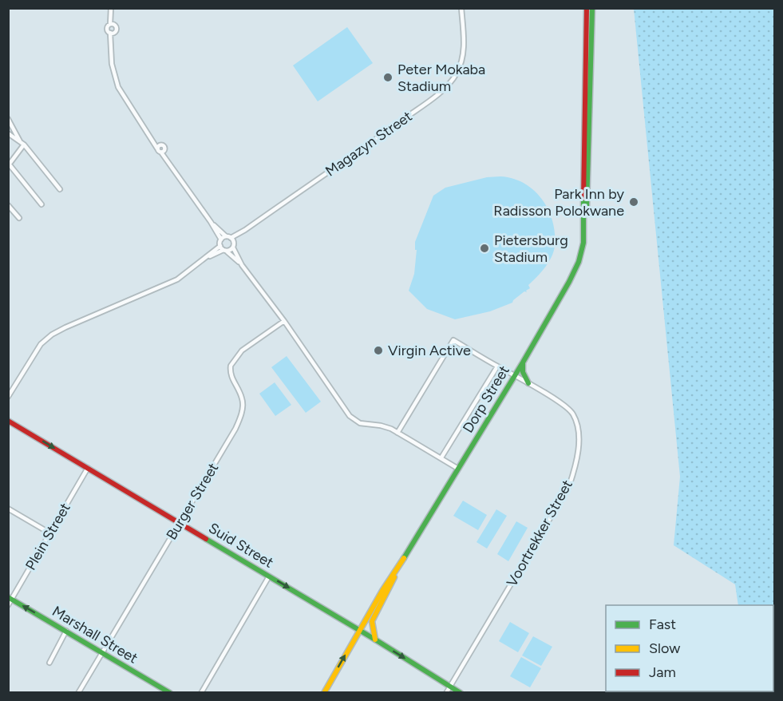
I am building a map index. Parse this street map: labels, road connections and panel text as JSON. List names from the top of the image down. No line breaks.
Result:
{"streets":{"street":["Magazyn Street","Dorp Street","Burger Street","Voortrekker Street","Plein Street","Suid Street","Marshall Street"]},"crossings":[["Dorp Street","Voortrekker Street"],["Dorp Street","Suid Street"],["Burger Street","Suid Street"],["Burger Street","Marshall Street"],["Voortrekker Street","Suid Street"],["Plein Street","Suid Street"],["Plein Street","Marshall Street"]],"one_way":["Suid Street"],"places":["Peter Mokaba Stadium","Park Inn by Radisson Polokwane","Pietersburg Stadium","Virgin Active"],"legend":["Fast","Slow","Jam"]}
